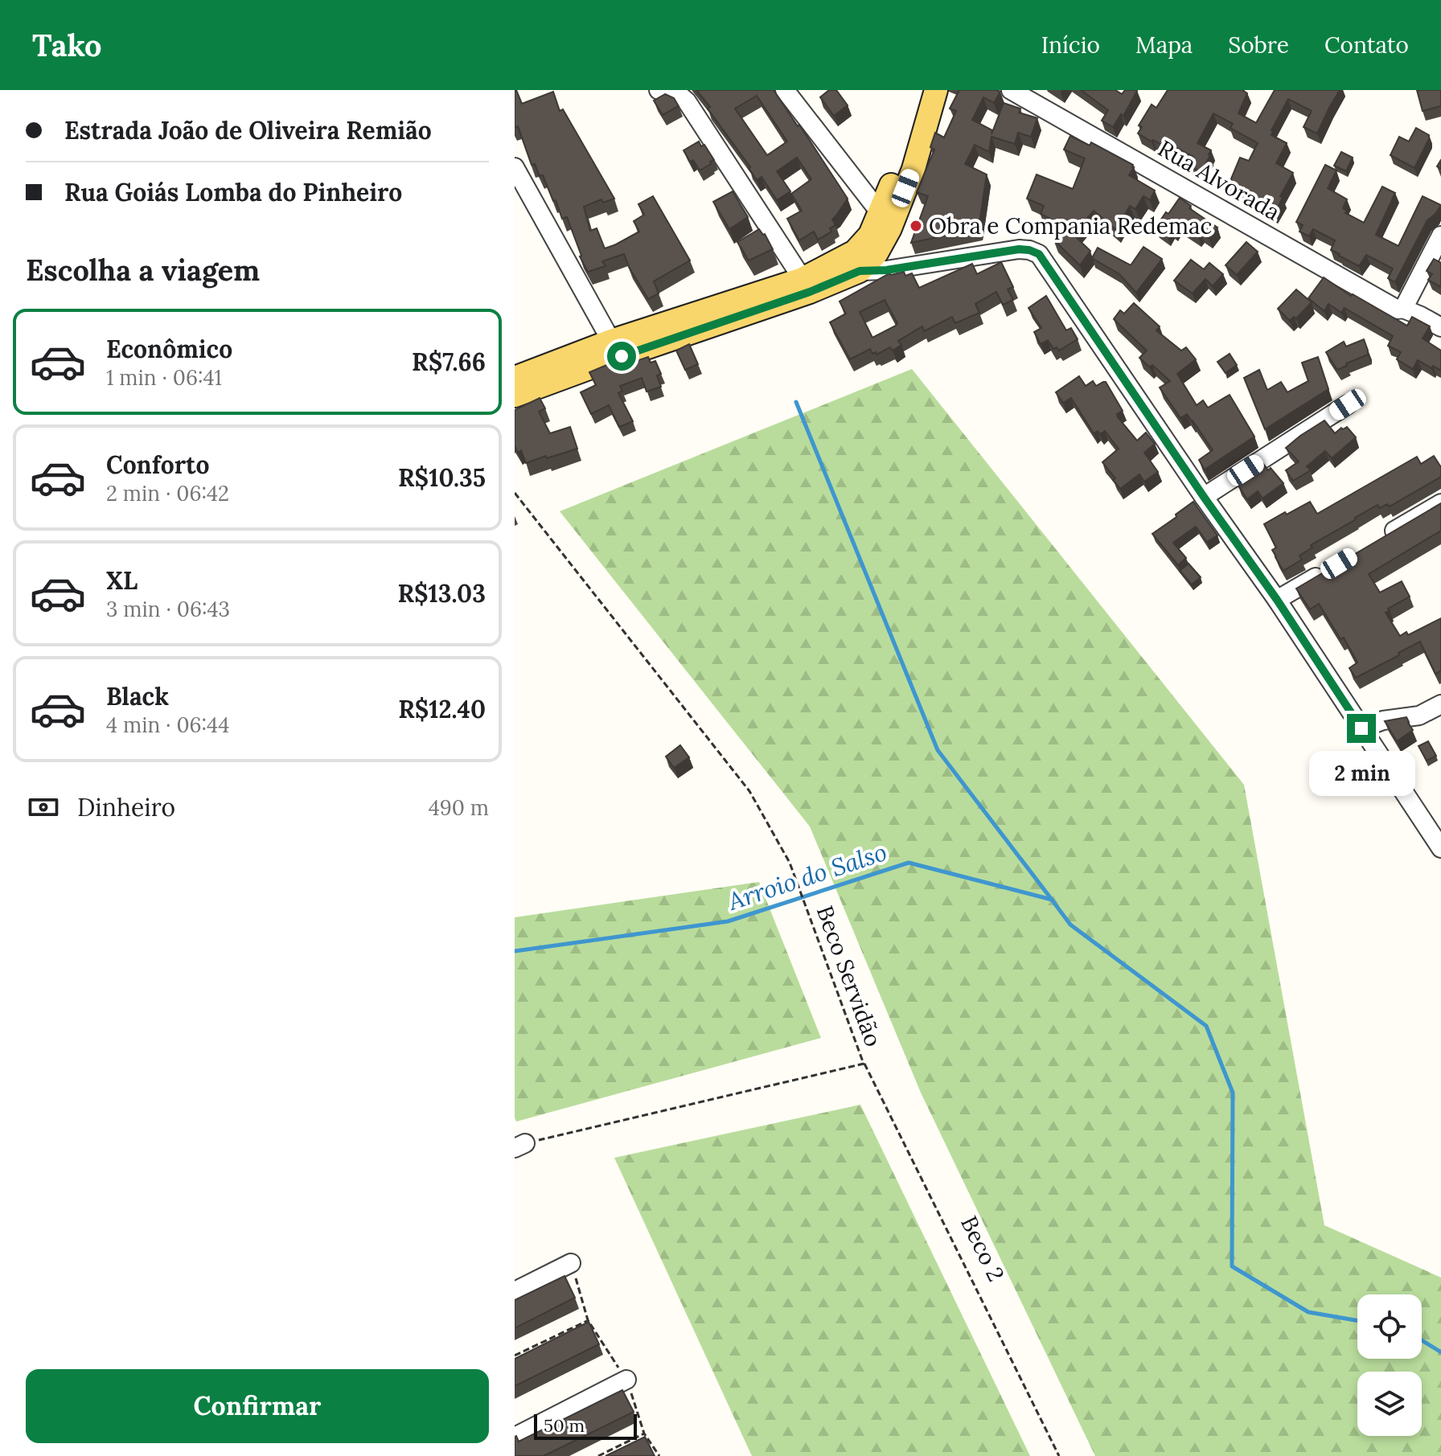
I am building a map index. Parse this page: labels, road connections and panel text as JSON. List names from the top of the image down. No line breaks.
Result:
{"streets":{"street":["Rua Alvorada"],"path":["Beco Servidão","Beco 2"]},"crossings":[["Beco Servidão","Beco 2"]],"water":["Arroio do Salso"],"places":["Obra e Compania Redemac"],"scale_bar":"50 m","page":{"header":"Tako","nav":["Início","Mapa","Sobre","Contato"],"banner":["Estrada João de Oliveira Remião","Rua Goiás Lomba do Pinheiro"],"heading":"Escolha a viagem","list":[{"name":"Econômico","note":"1 min · 06:41","value":"R$7.66"},{"name":"Conforto","note":"2 min · 06:42","value":"R$10.35"},{"name":"XL","note":"3 min · 06:43","value":"R$13.03"},{"name":"Black","note":"4 min · 06:44","value":"R$12.40"}],"bubble":"2 min","pay":["Dinheiro","490 m"],"buttons":"Confirmar","scale":"50 m"}}
